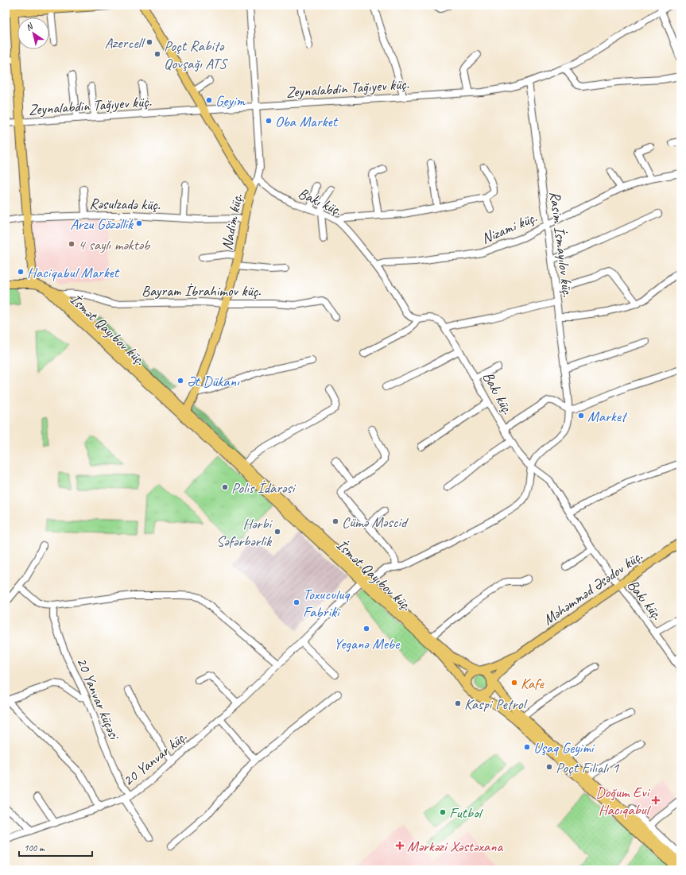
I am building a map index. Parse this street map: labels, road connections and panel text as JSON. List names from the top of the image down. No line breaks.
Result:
{"streets":{"main road":["Nadim küç.","İsmət Qayıbov küç.","Məhəmməd Əsədov küç."],"street":["Zeynalabdin Tağıyev küç.","Bakı küç.","Rəsulzadə küç.","Nizami küç.","Rasim İsmayılov küç.","Bayram İbrahimov küç.","20 Yanvar küçəsi","20 Yanvar küç."]},"crossings":[["Zeynalabdin Tağıyev küç.","Nadim küç."],["Zeynalabdin Tağıyev küç.","Rasim İsmayılov küç."],["Bakı küç.","Nadim küç."],["Bakı küç.","Nizami küç."],["Bakı küç.","İsmət Qayıbov küç."],["Bakı küç.","Məhəmməd Əsədov küç."],["Rəsulzadə küç.","Nadim küç."],["Nadim küç.","Bayram İbrahimov küç."],["Nadim küç.","İsmət Qayıbov küç."],["Nizami küç.","Rasim İsmayılov küç."],["Rasim İsmayılov küç.","İsmət Qayıbov küç."],["Bayram İbrahimov küç.","İsmət Qayıbov küç."],["İsmət Qayıbov küç.","20 Yanvar küç."],["20 Yanvar küçəsi","20 Yanvar küç."]],"places":{"other":["Azercell","Poçt Rabitə Qovşağı ATS","Geyim","Oba Market","Arzu Gözəllik","4 saylı məktəb","Haciqabul Market","Ət Dükanı","Market","Polis İdarəsi","Cümə Məscid","Hərbi Səfərbərlik","Toxuculuq Fabriki","Yeganə Mebe","Kafe","Kaspi Petrol","Uşaq Geyimi","Poçt Filialı 1","Futbol"],"health":["Doğum Evi Hacıqabul","Mərkəzi Xəstəxana"]},"scale_bar":"100 m","north":"top left"}
